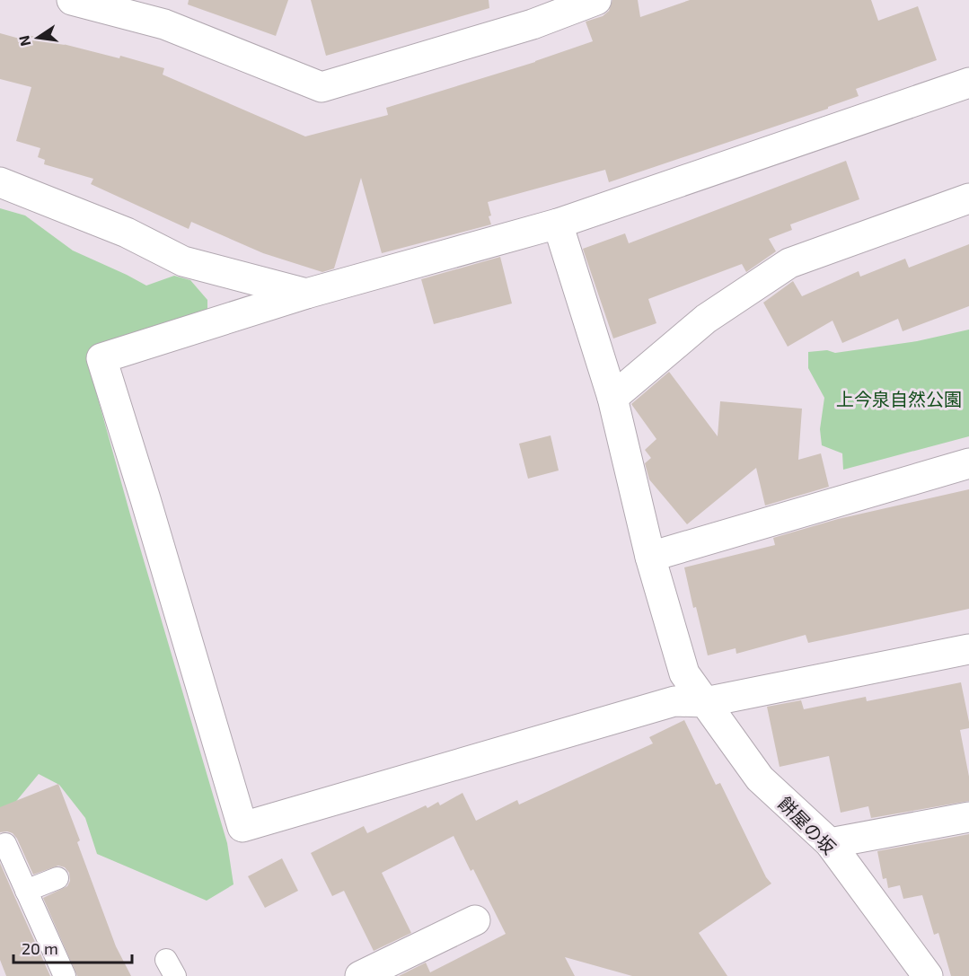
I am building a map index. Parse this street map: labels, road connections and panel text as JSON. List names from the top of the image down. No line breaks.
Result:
{"streets":{"street":["餅屋の坂"]},"parks":["上今泉自然公園"],"scale_bar":"20 m","north":"left"}
